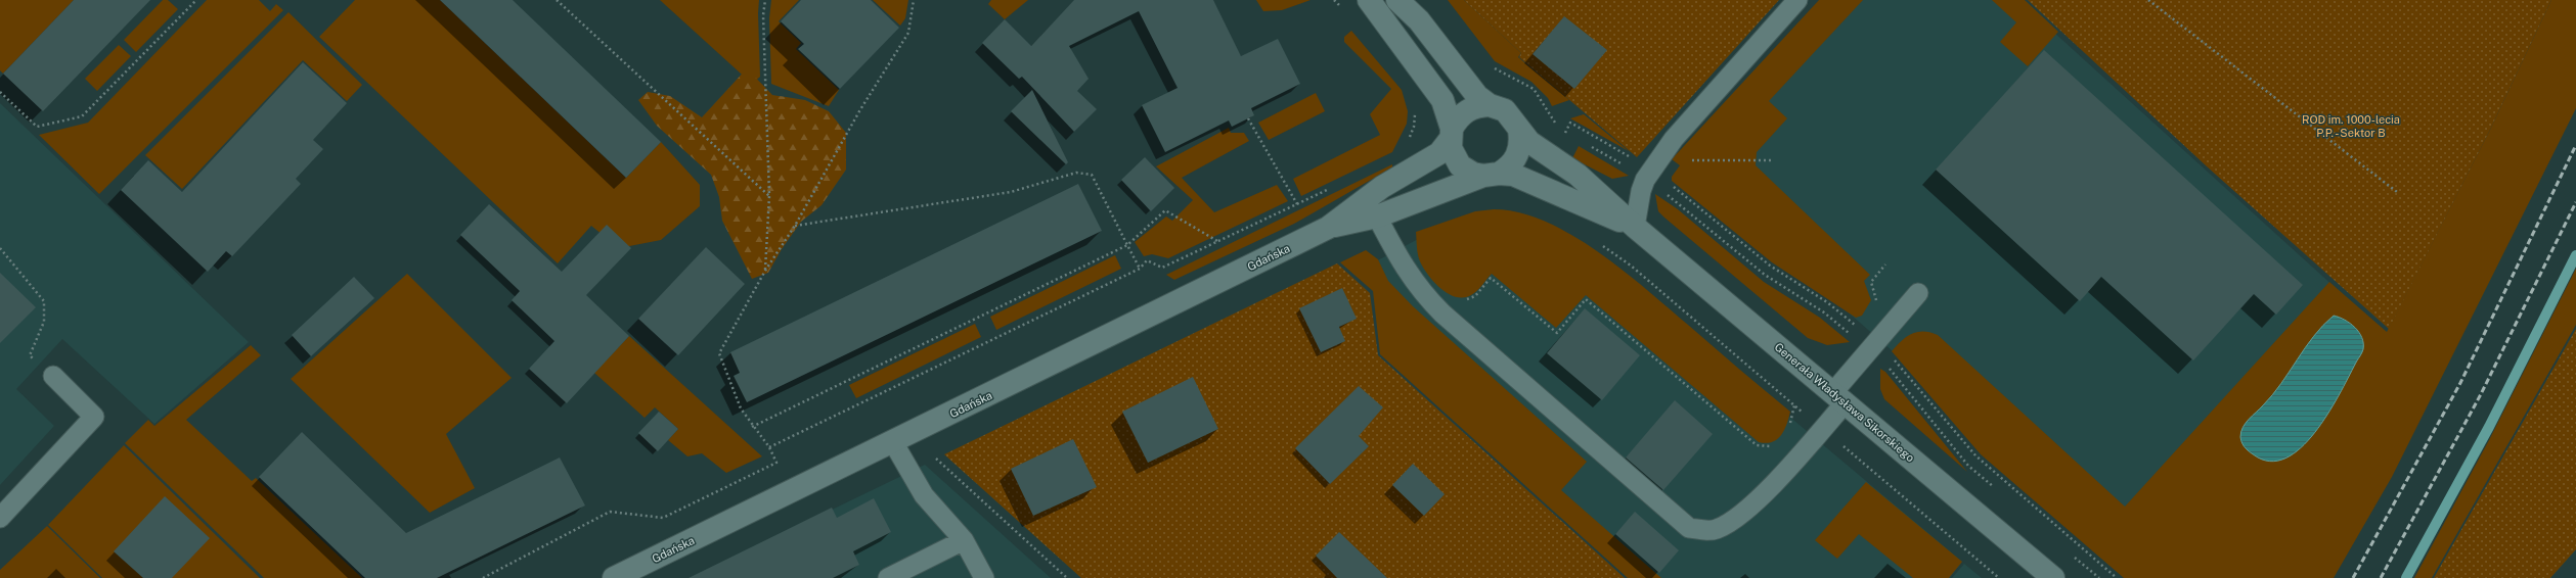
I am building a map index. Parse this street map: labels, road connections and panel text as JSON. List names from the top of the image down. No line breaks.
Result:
{"streets":{"street":["Gdańska","Generała Władysława Sikorskiego"]},"crossings":[["Gdańska","Generała Władysława Sikorskiego"]],"parks":["ROD im. 1000-lecia P.P. - Sektor B"]}
